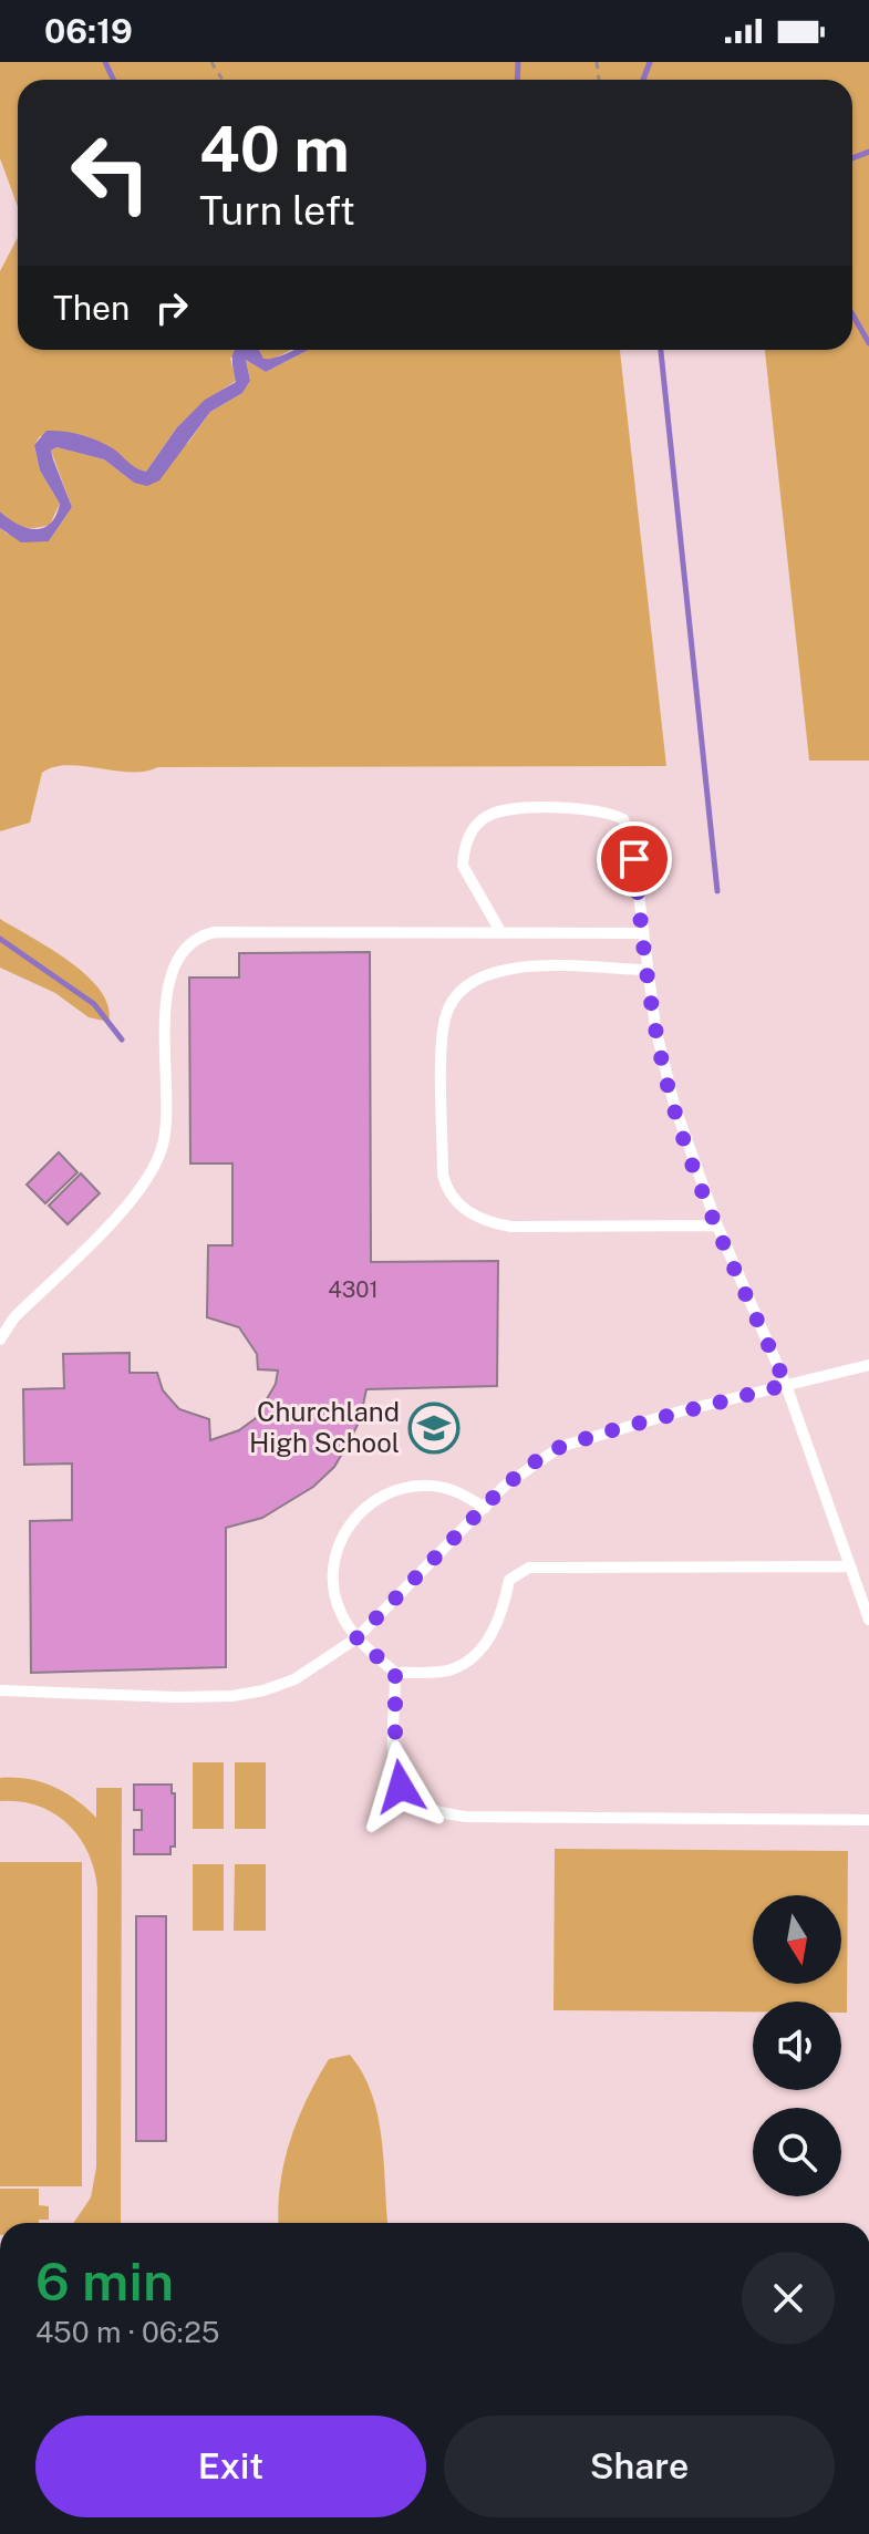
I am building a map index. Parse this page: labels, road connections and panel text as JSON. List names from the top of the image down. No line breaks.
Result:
{"places":{"school or university":["Churchland High School"]},"house_numbers":["4301"],"north":"bottom","page":{"status":"06:19","turn":["40 m","Turn left"],"then":"Then","heading":["6 min","450 m · 06:25"],"buttons":["Exit","Share"]}}
